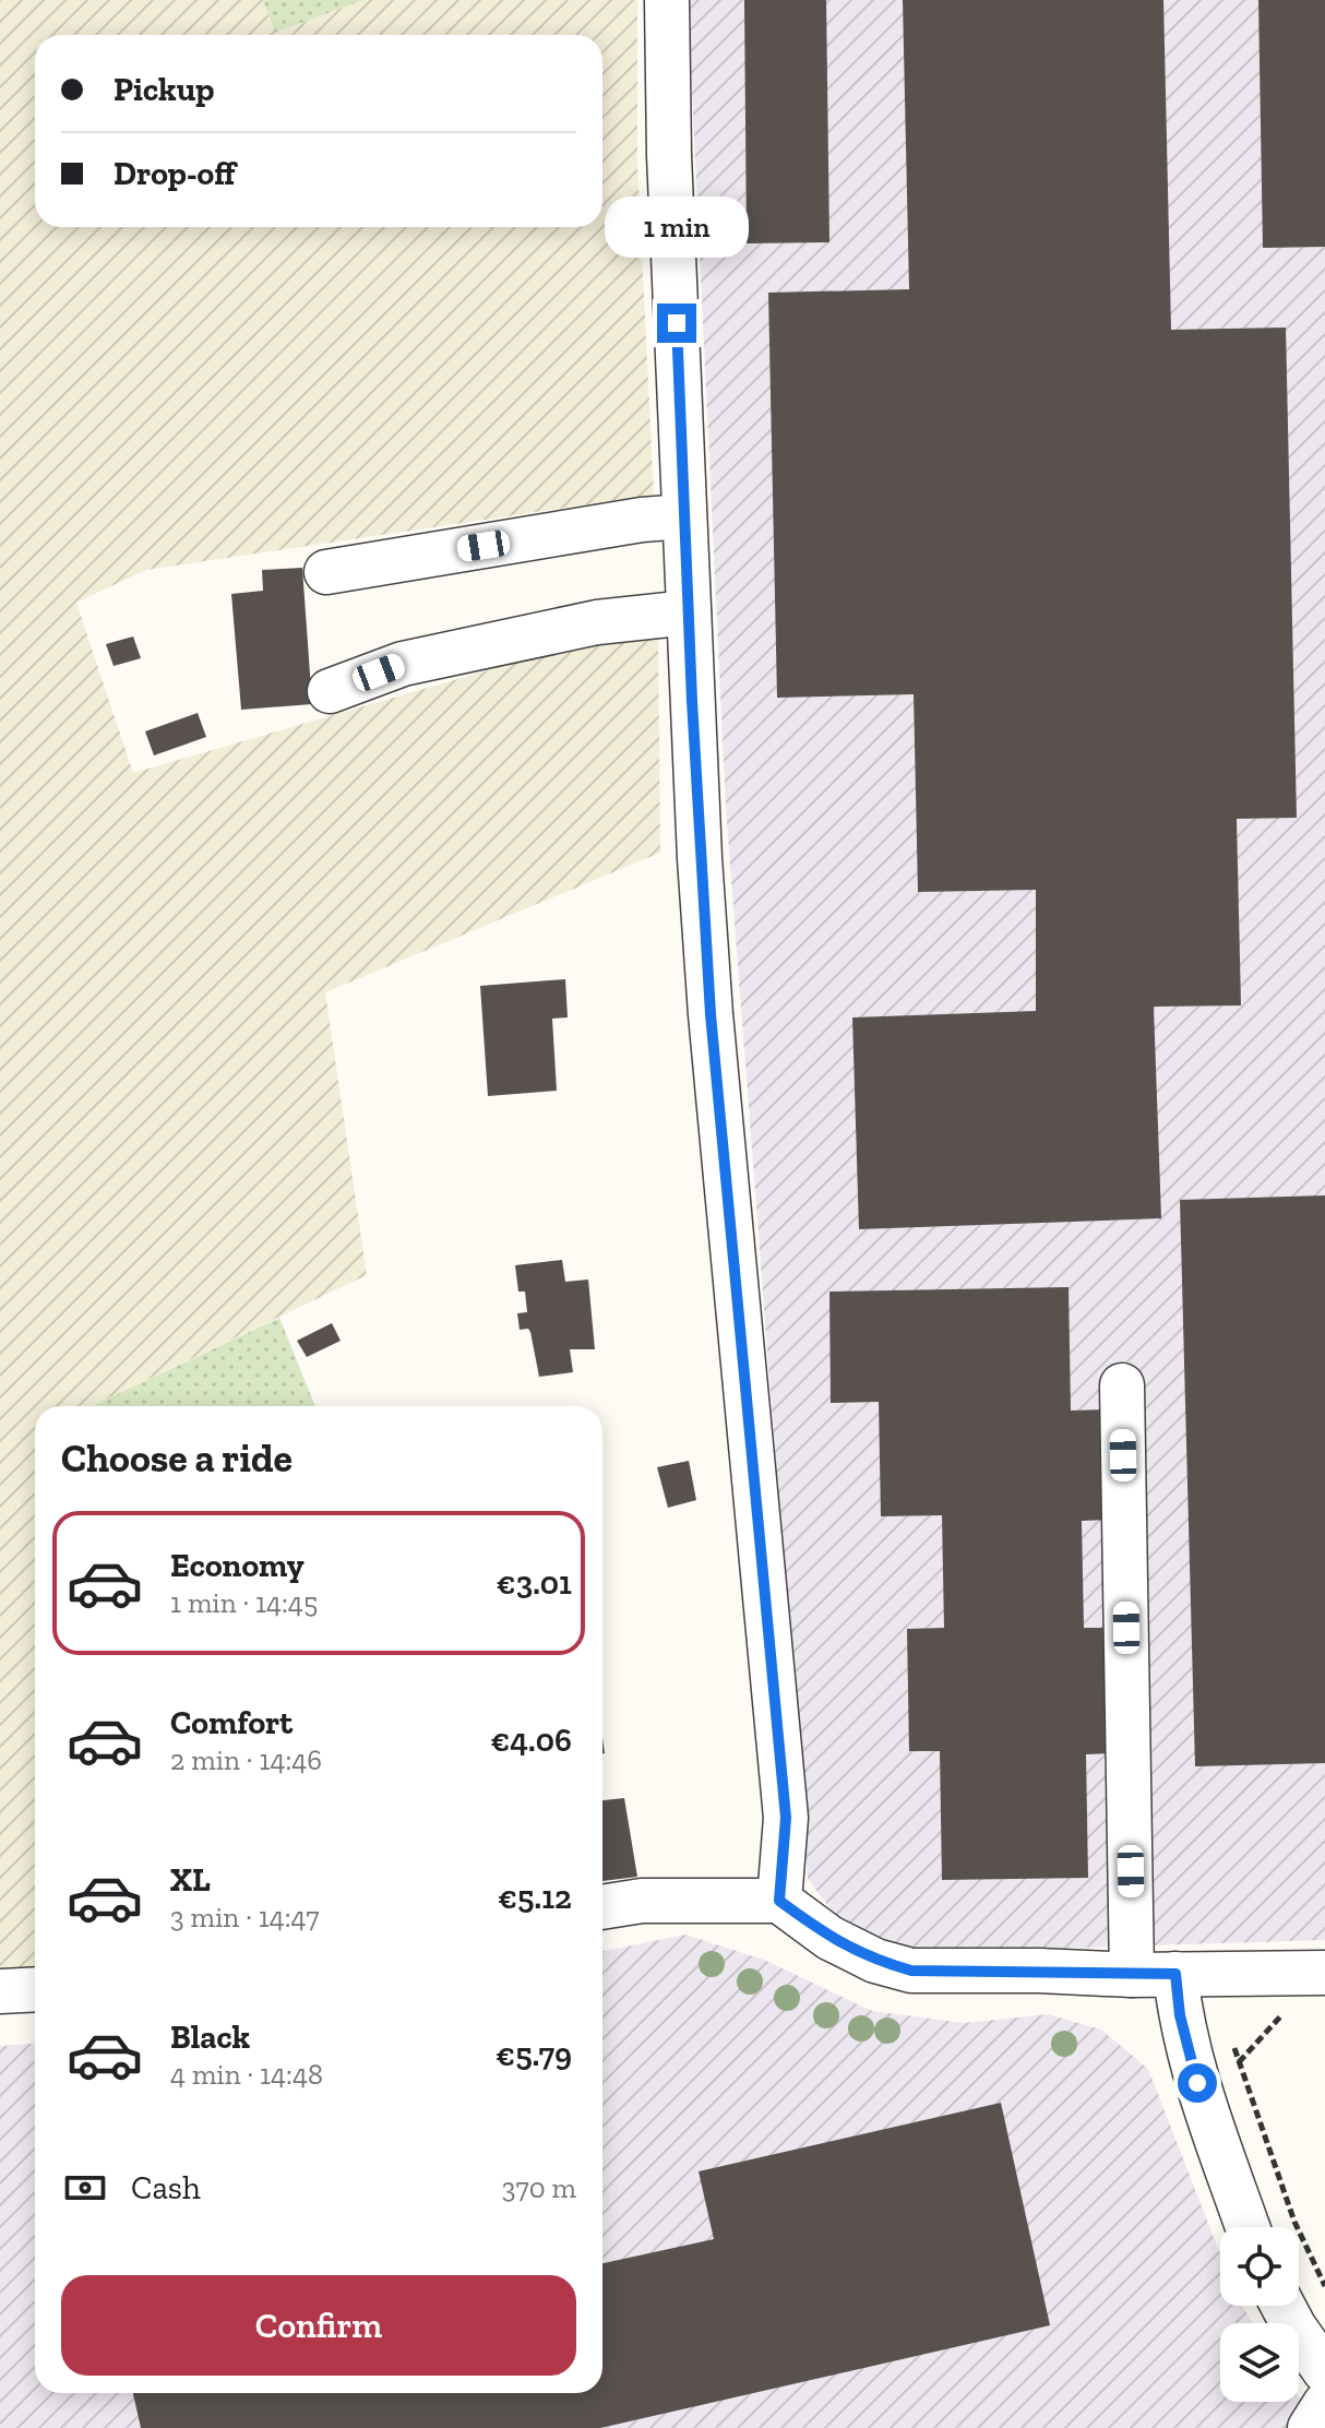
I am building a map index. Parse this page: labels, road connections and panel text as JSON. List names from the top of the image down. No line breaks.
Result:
{"page":{"banner":["Pickup","Drop-off"],"bubble":"1 min","heading":"Choose a ride","list":[{"name":"Economy","note":"1 min · 14:45","value":"€3.01"},{"name":"Comfort","note":"2 min · 14:46","value":"€4.06"},{"name":"XL","note":"3 min · 14:47","value":"€5.12"},{"name":"Black","note":"4 min · 14:48","value":"€5.79"}],"pay":["Cash","370 m"],"buttons":"Confirm"}}
